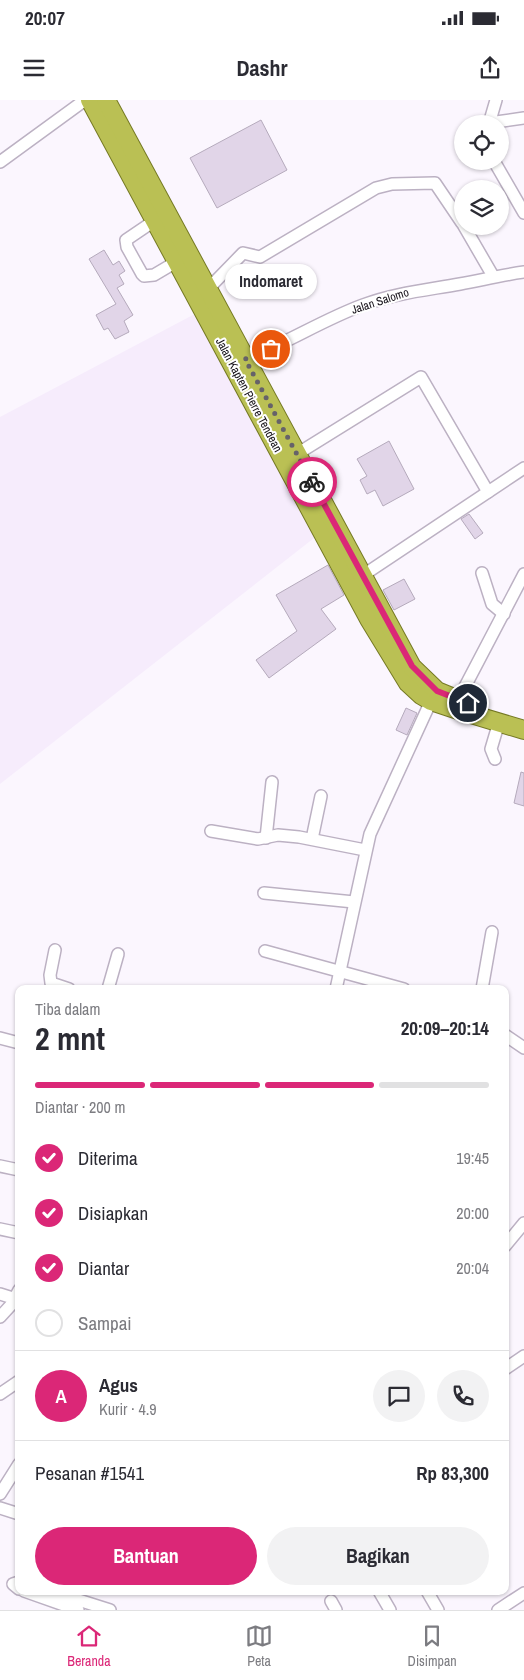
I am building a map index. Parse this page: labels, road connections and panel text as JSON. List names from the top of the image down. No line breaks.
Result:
{"streets":{"highway":["Jalan Kapten Pierre Tendean"],"street":["Jalan Salomo"]},"crossings":[["Jalan Salomo","Jalan Kapten Pierre Tendean"]],"places":["Indomaret"],"page":{"status":"20:07","header":"Dashr","bubble":"Indomaret","heading":["2 mnt","Tiba dalam","20:09–20:14"],"panel":["Agus","Kurir · 4.9","Pesanan #1541","Rp 83,300"],"bar":"Diantar · 200 m","list":[["Diterima","19:45"],["Disiapkan","20:00"],["Diantar","20:04"],"Sampai"],"round":"A","buttons":["Bantuan","Bagikan"],"tabs":["Beranda","Peta","Disimpan"]}}
